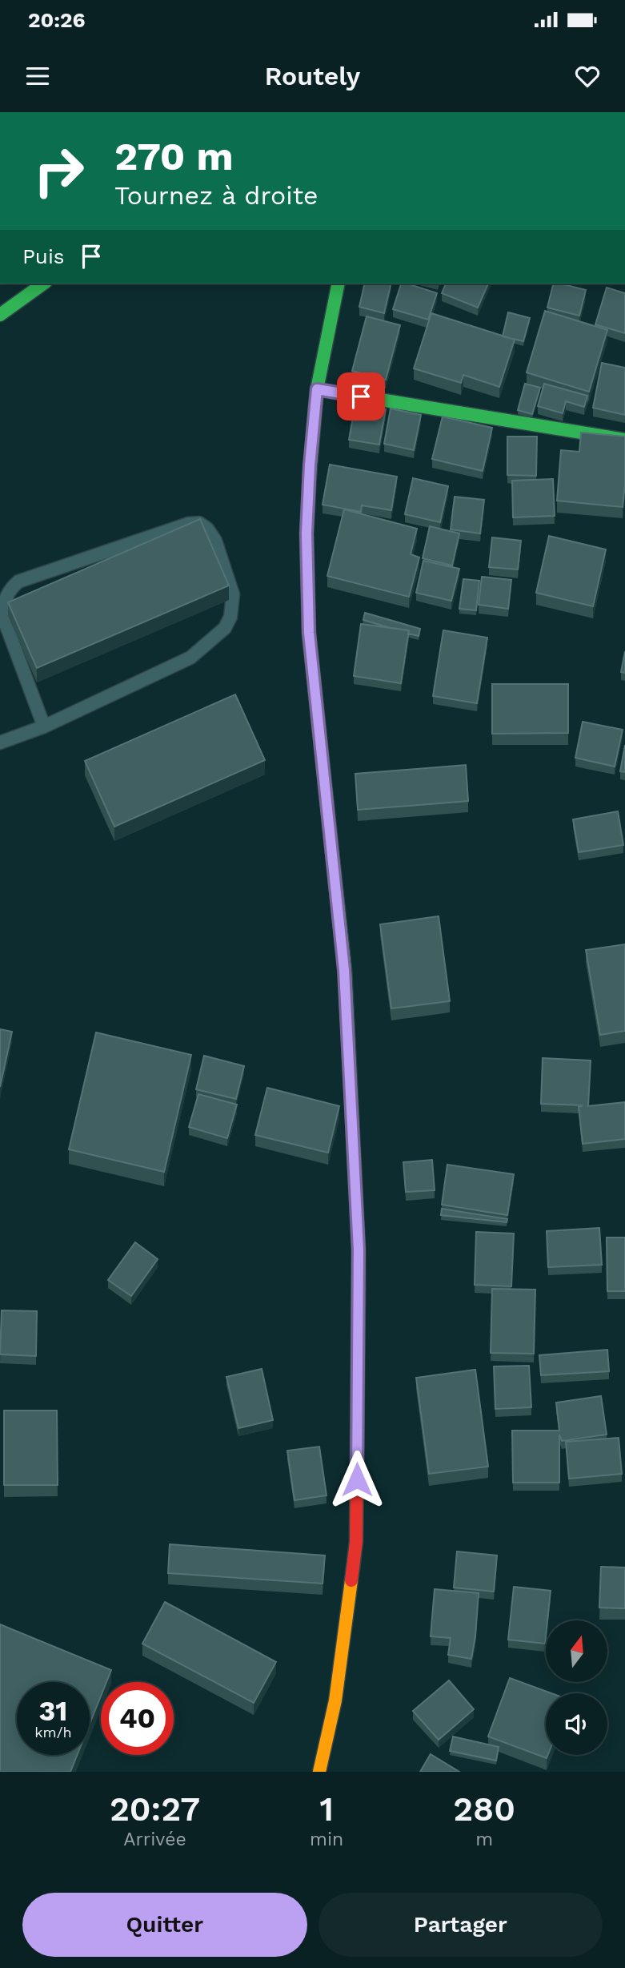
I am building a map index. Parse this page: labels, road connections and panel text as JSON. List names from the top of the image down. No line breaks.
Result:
{"north":"top","page":{"status":"20:26","header":"Routely","turn":["270 m","Tournez à droite"],"then":"Puis","speed":"31 km/h","limit":"40","eta":["20:27","Arrivée","1","min","280","m"],"buttons":["Quitter","Partager"]}}
